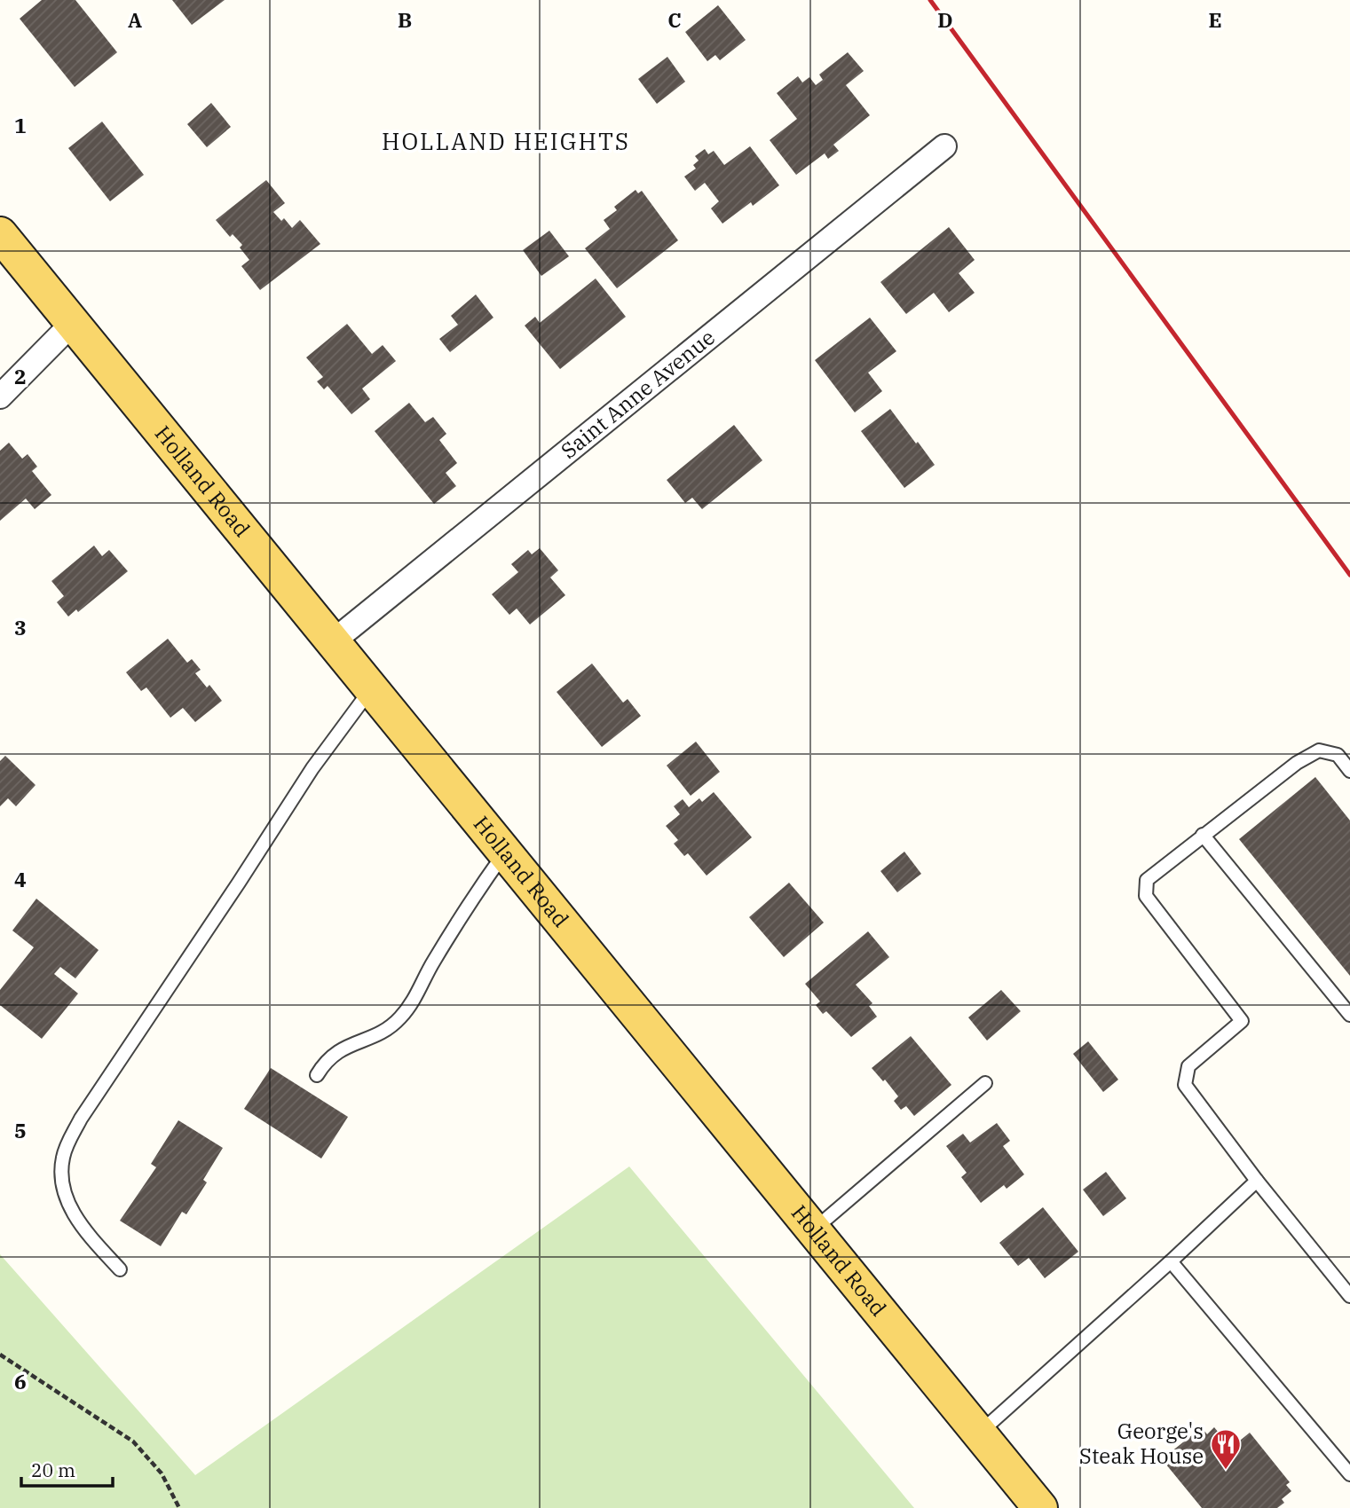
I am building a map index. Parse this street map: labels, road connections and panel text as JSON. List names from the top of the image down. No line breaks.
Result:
{"streets":{"main road":["Holland Road"],"street":["Saint Anne Avenue"]},"crossings":[["Saint Anne Avenue","Holland Road"]],"districts":["HOLLAND HEIGHTS"],"places":{"restaurant":["George's Steak House"]},"scale_bar":"20 m","grid":{"columns":["A","B","C","D","E"],"rows":["1","2","3","4","5","6"]}}
